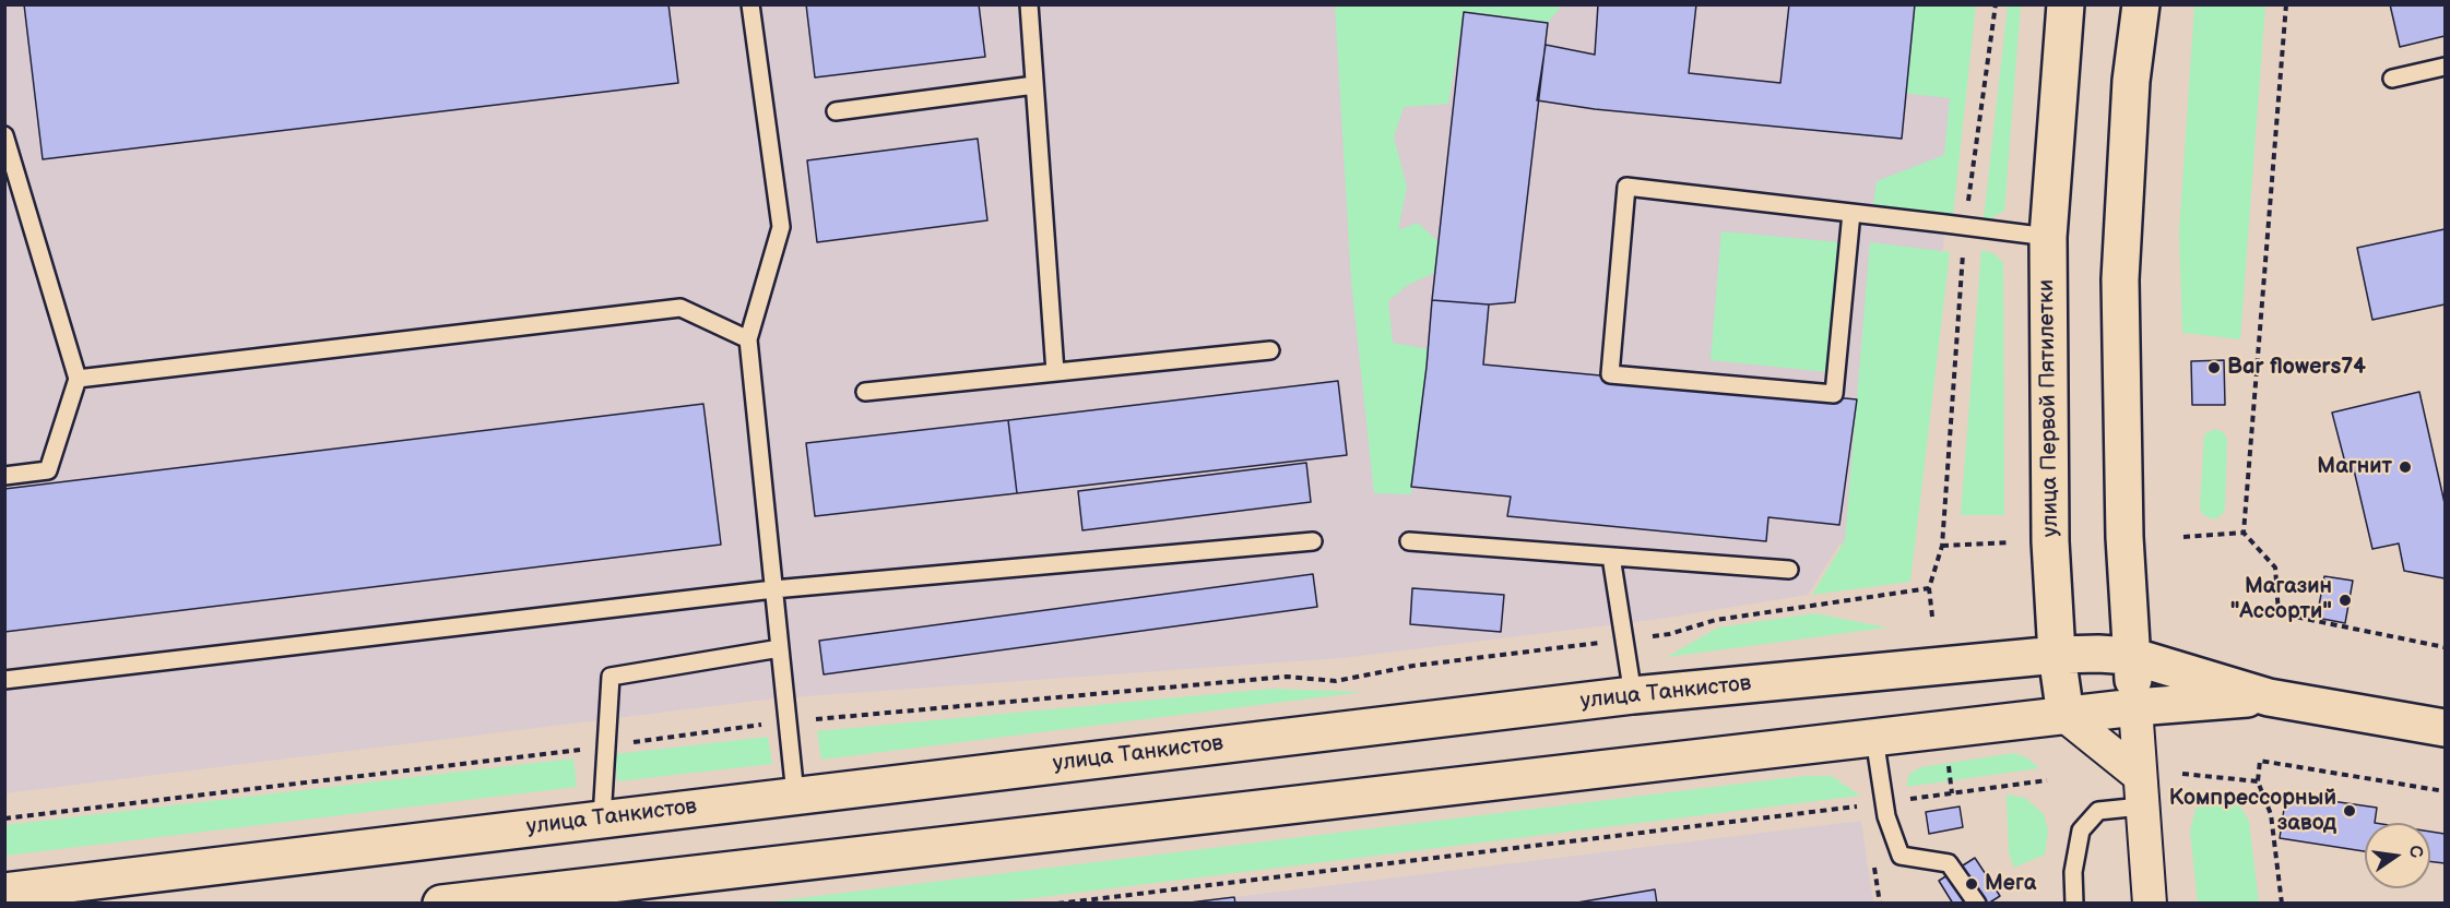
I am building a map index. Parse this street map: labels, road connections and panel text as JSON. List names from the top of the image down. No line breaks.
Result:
{"streets":{"main road":["улица Первой Пятилетки","улица Танкистов"]},"crossings":[["улица Первой Пятилетки","улица Танкистов"]],"places":["Bar flowers74","Магнит","Магазин \"Ассорти\"","Компрессорный завод","Мега"],"north":"right"}
